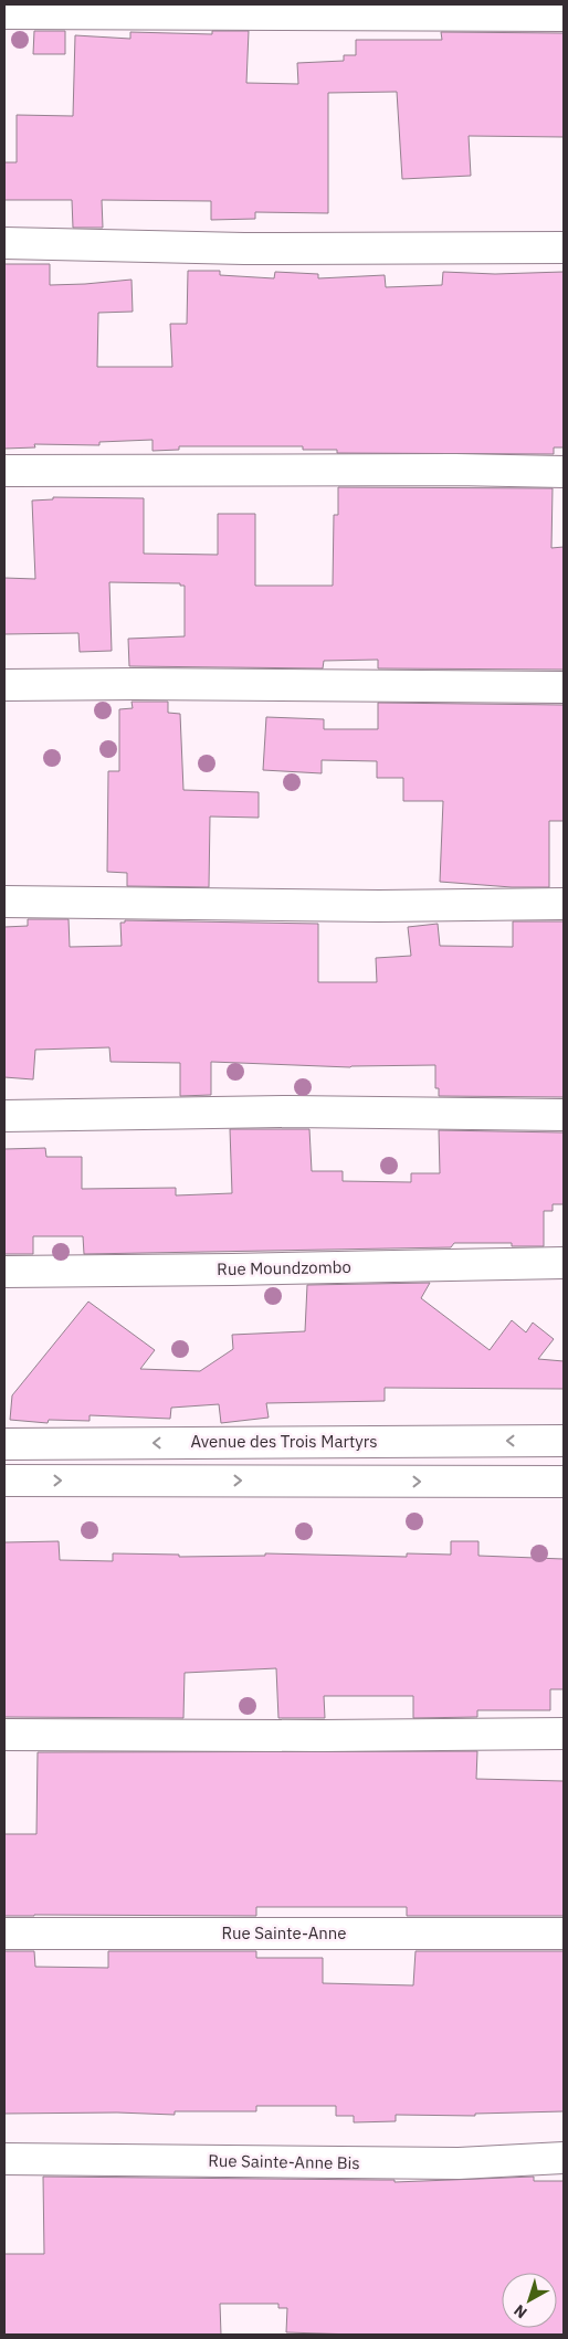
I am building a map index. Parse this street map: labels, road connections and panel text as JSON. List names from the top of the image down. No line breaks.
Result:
{"streets":{"street":["Rue Moundzombo","Avenue des Trois Martyrs","Rue Sainte-Anne","Rue Sainte-Anne Bis"]},"north":"bottom left"}
